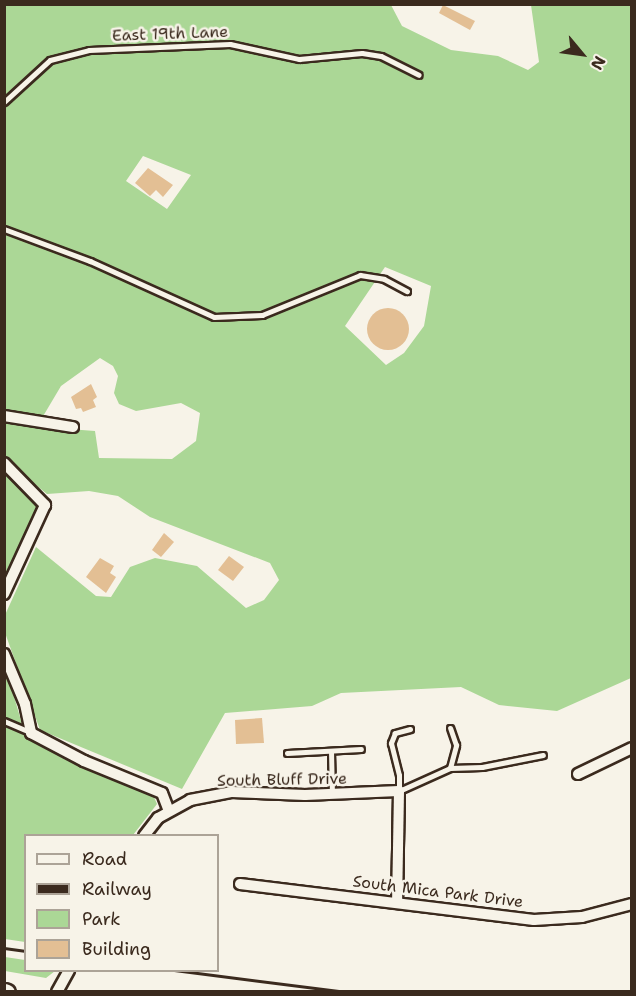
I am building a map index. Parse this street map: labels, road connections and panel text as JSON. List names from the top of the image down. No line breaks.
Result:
{"streets":{"street":["South Bluff Drive","South Mica Park Drive"],"lane":["East 19th Lane"]},"legend":["Road","Railway","Park","Building"],"north":"bottom right"}
